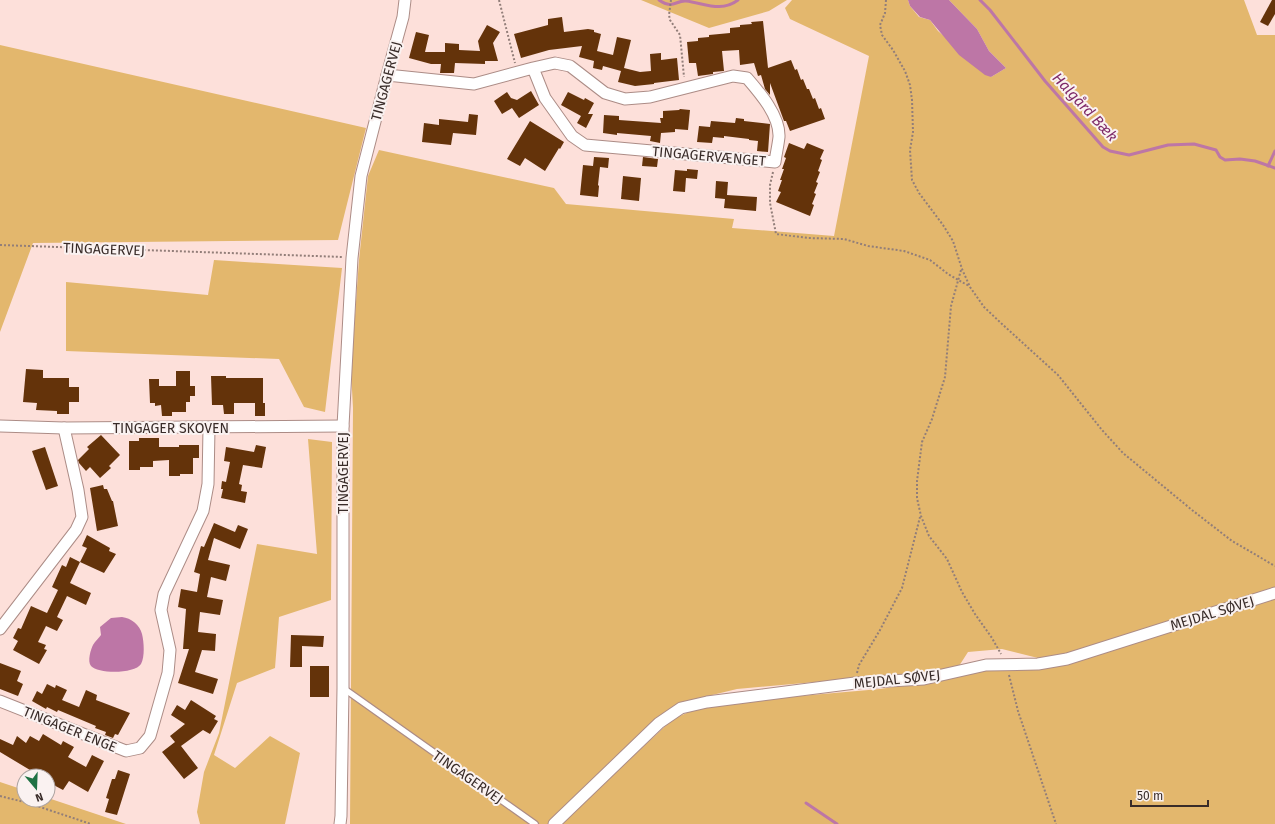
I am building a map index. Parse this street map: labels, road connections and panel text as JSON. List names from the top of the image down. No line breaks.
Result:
{"streets":{"street":["TINGAGERVEJ","TINGAGERVÆNGET","TINGAGER SKOVEN","MEJDAL SØVEJ","TINGAGER ENGE"]},"crossings":[["TINGAGERVEJ","TINGAGERVÆNGET"],["TINGAGERVEJ","TINGAGER SKOVEN"],["TINGAGER SKOVEN","TINGAGER ENGE"]],"water":["Halgård Bæk"],"scale_bar":"50 m","north":"bottom"}
